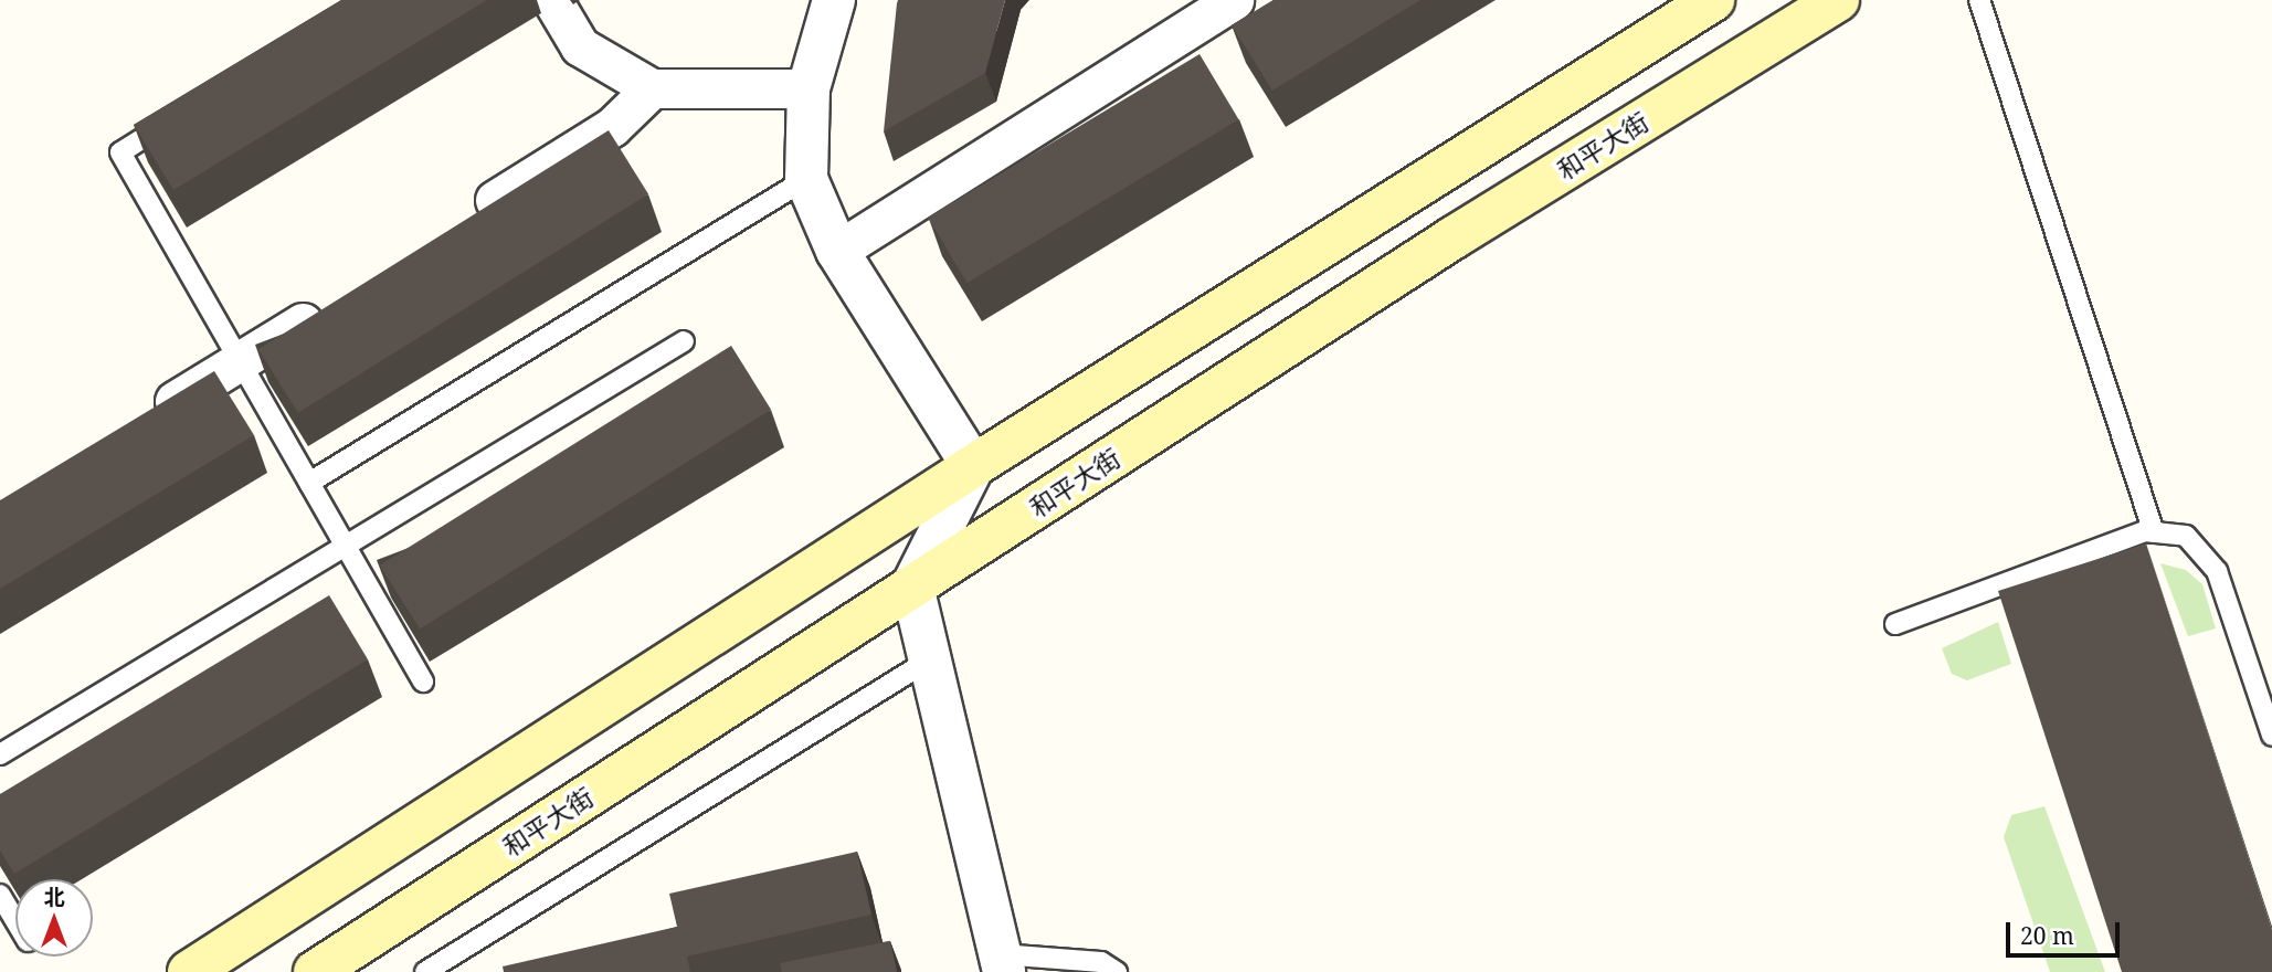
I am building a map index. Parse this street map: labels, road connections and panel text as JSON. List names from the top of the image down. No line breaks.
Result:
{"streets":{"main road":["和平大街"]},"scale_bar":"20 m","north":"top"}
